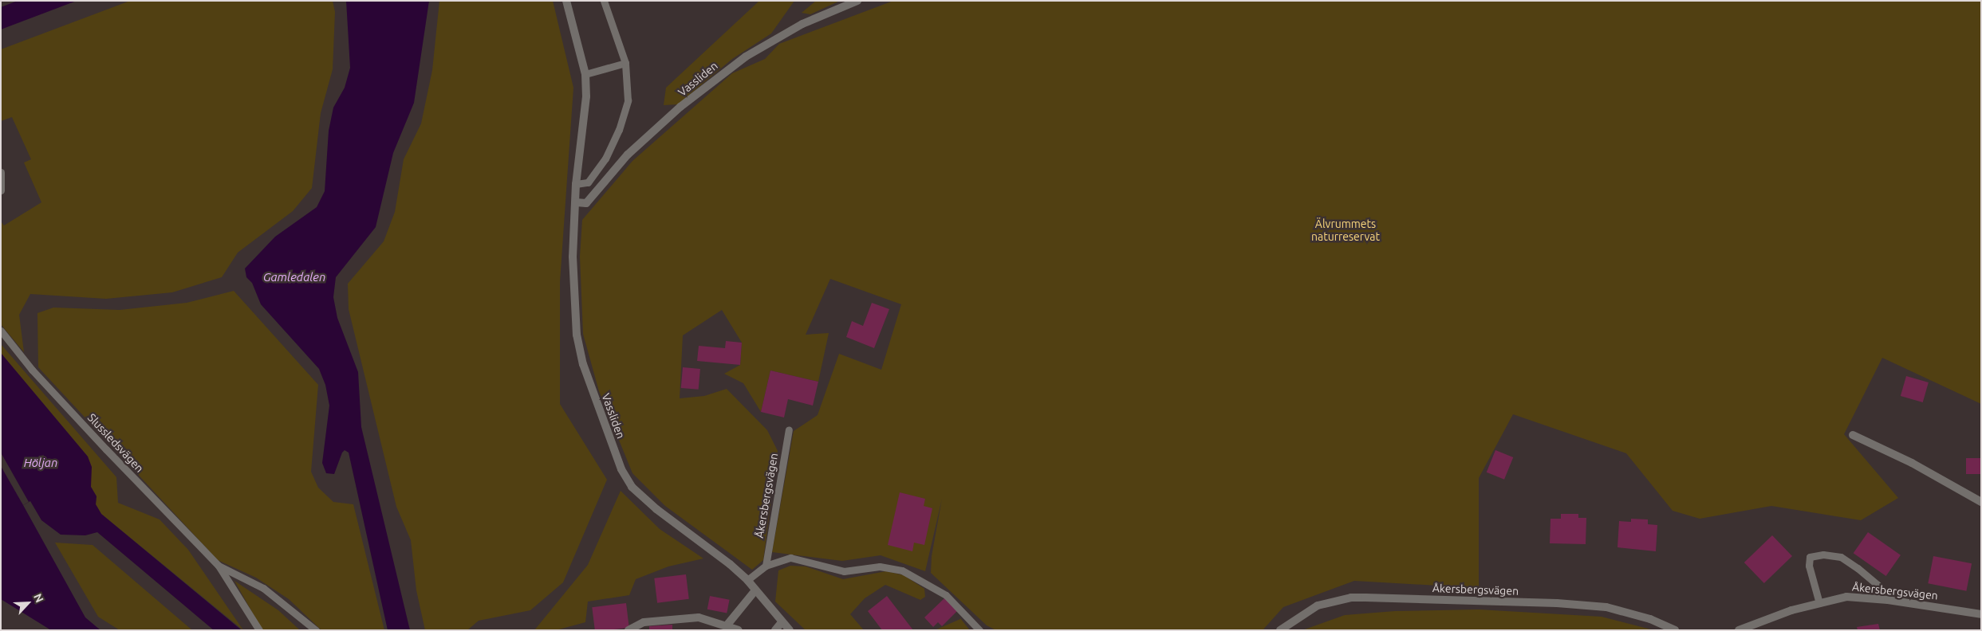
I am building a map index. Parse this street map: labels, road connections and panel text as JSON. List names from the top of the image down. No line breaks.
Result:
{"streets":{"street":["Vassliden","Åkersbergsvägen"],"lane":["Slussledsvägen"]},"water":["Gamledalen","Höljan"],"parks":["Älvrummets naturreservat"],"north":"top right"}
